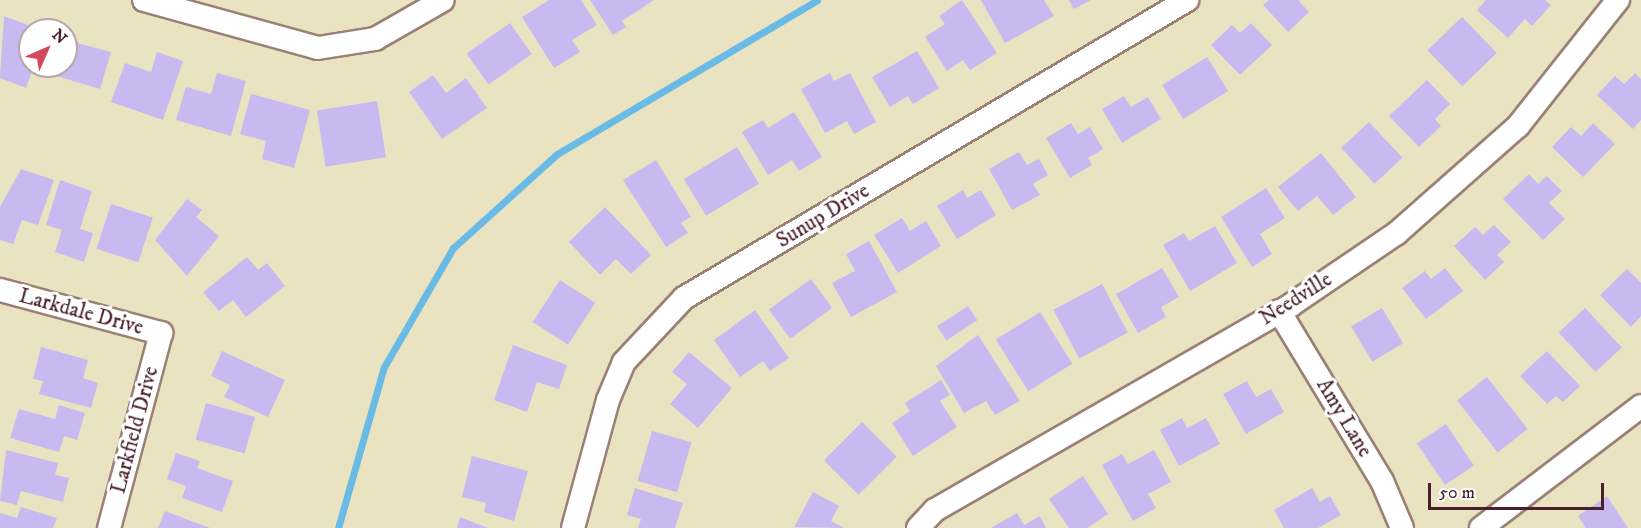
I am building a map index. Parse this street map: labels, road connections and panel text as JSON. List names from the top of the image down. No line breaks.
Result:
{"streets":{"street":["Sunup Drive","Needville","Larkdale Drive","Amy Lane","Larkfield Drive"]},"crossings":[["Needville","Amy Lane"],["Larkdale Drive","Larkfield Drive"]],"scale_bar":"50 m","north":"top right"}
